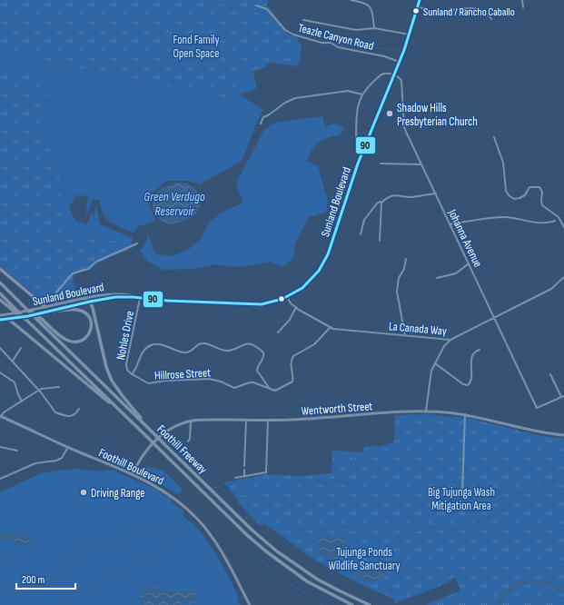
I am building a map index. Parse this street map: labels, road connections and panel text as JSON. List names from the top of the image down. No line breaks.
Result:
{"streets":{"highway":["Foothill Freeway"],"main road":["Sunland Boulevard","Wentworth Street","Foothill Boulevard"],"street":["Teazle Canyon Road","Johanna Avenue","La Canada Way","Nohles Drive","Hillrose Street"]},"crossings":[["Teazle Canyon Road","Sunland Boulevard"],["Sunland Boulevard","Johanna Avenue"],["Sunland Boulevard","La Canada Way"],["Sunland Boulevard","Nohles Drive"],["Sunland Boulevard","Foothill Freeway"],["Johanna Avenue","La Canada Way"],["La Canada Way","Hillrose Street"],["Nohles Drive","Hillrose Street"],["Wentworth Street","Foothill Boulevard"]],"water":["Green Verdugo Reservoir"],"parks":["Fond Family Open Space","Big Tujunga Wash Mitigation Area","Tujunga Ponds Wildlife Sanctuary"],"places":["Sunland / Rancho Caballo","Shadow Hills Presbyterian Church","Driving Range"],"lines":["transit line 90"],"scale_bar":"200 m"}
